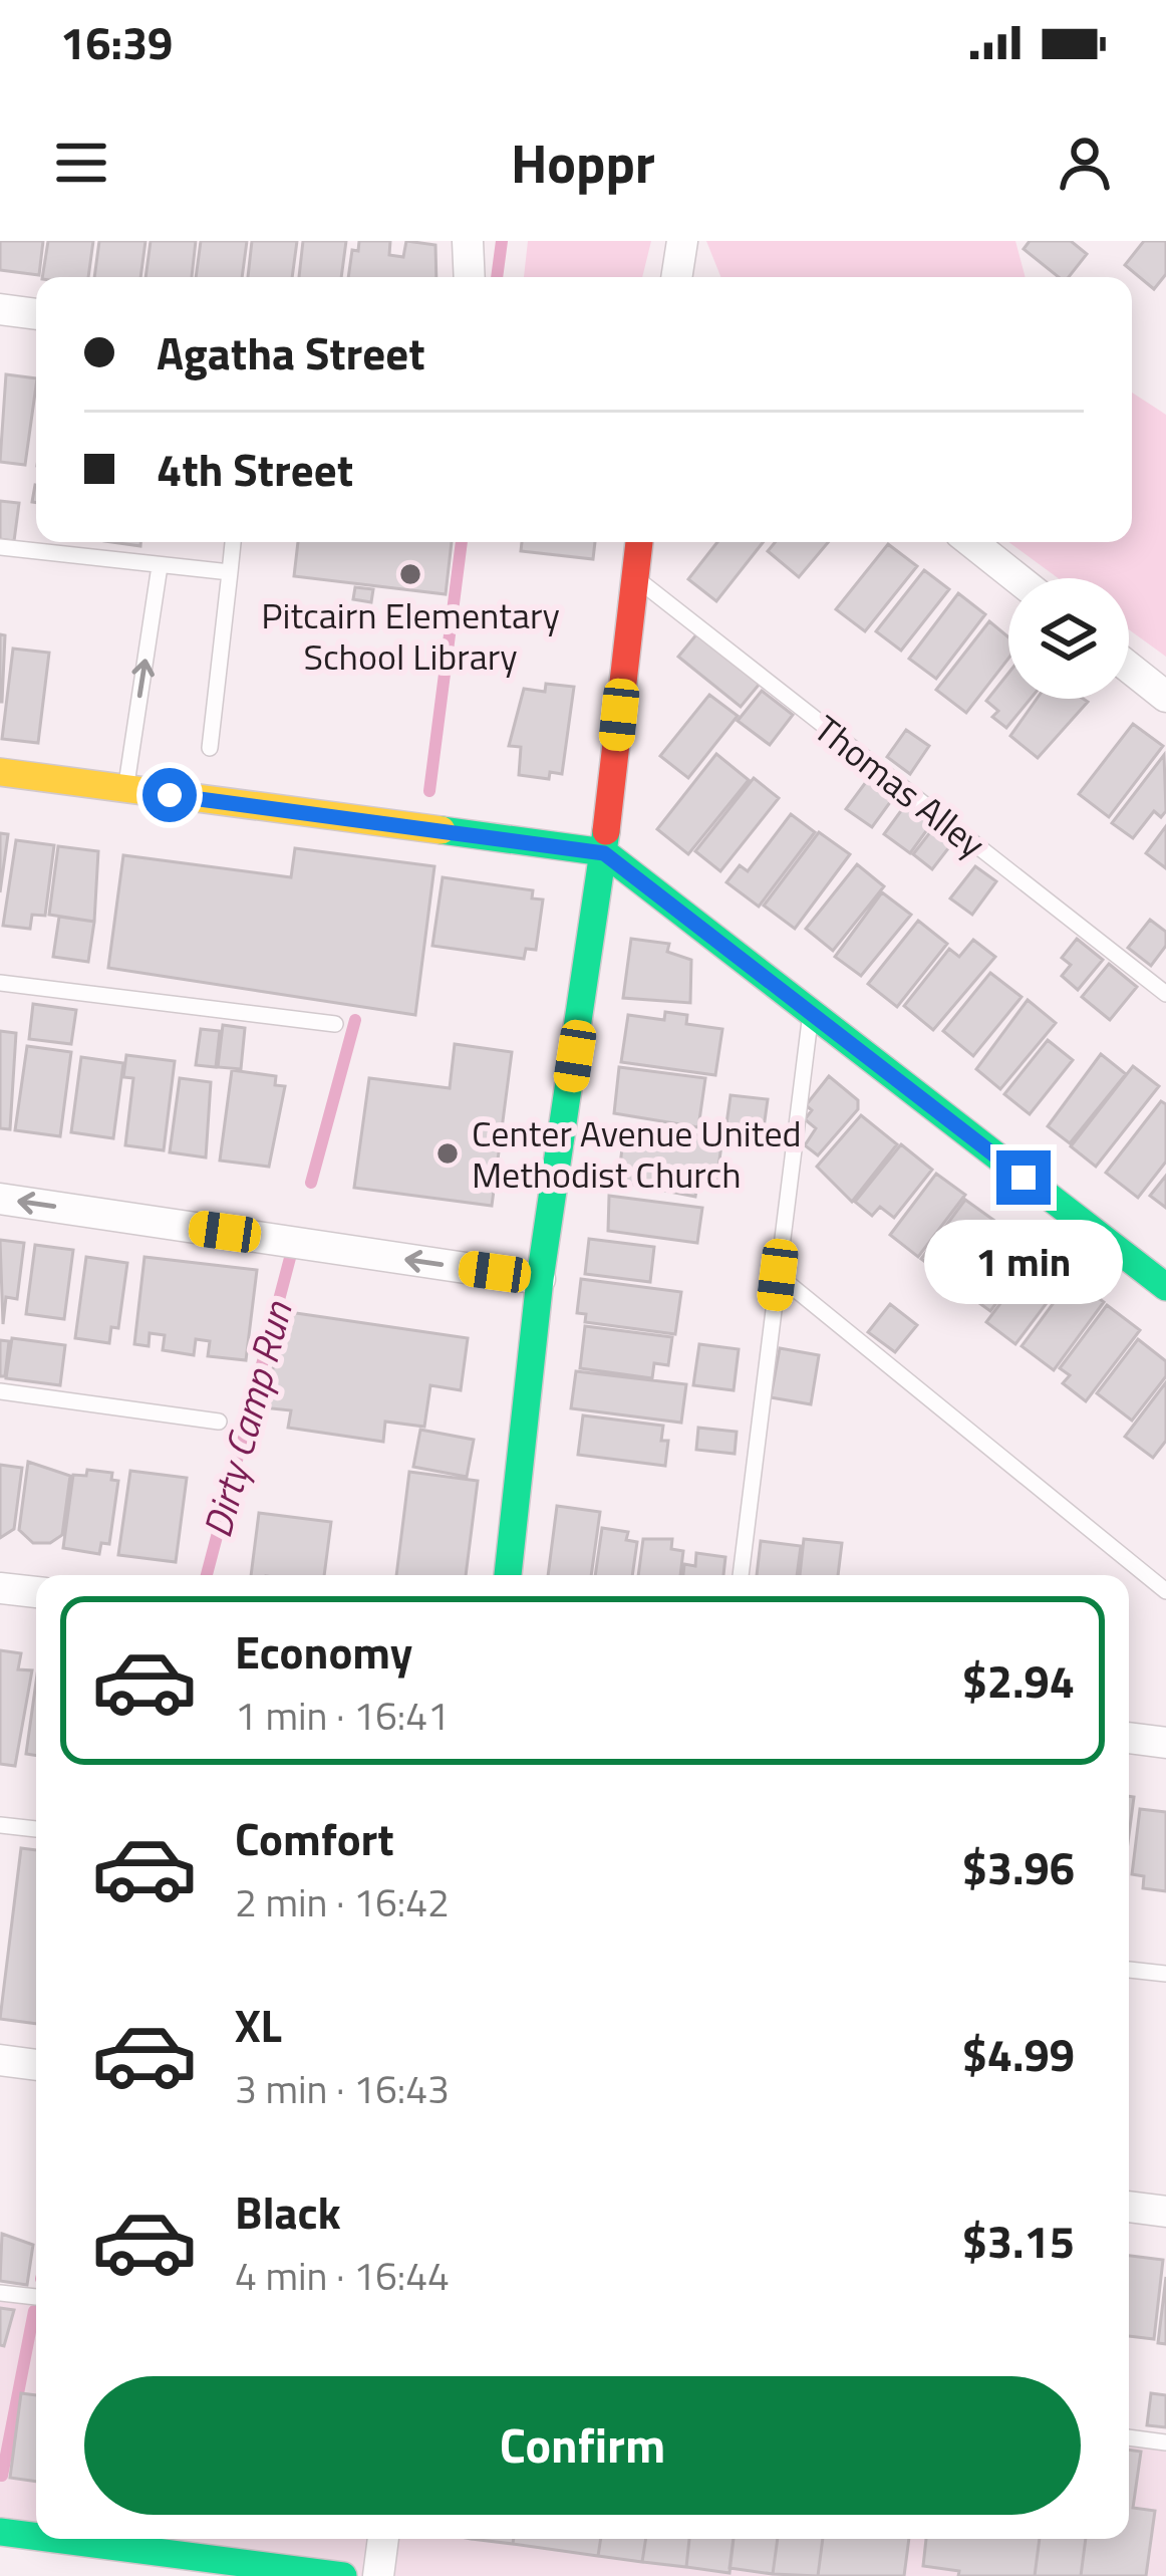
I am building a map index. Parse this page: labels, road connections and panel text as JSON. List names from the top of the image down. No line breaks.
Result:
{"streets":{"lane":["Thomas Alley"]},"water":["Dirty Camp Run"],"places":["Pitcairn Elementary School Library","Center Avenue United Methodist Church"],"page":{"status":"16:39","header":"Hoppr","banner":["Agatha Street","4th Street"],"bubble":"1 min","list":[{"name":"Economy","note":"1 min · 16:41","value":"$2.94"},{"name":"Comfort","note":"2 min · 16:42","value":"$3.96"},{"name":"XL","note":"3 min · 16:43","value":"$4.99"},{"name":"Black","note":"4 min · 16:44","value":"$3.15"}],"buttons":"Confirm"}}
